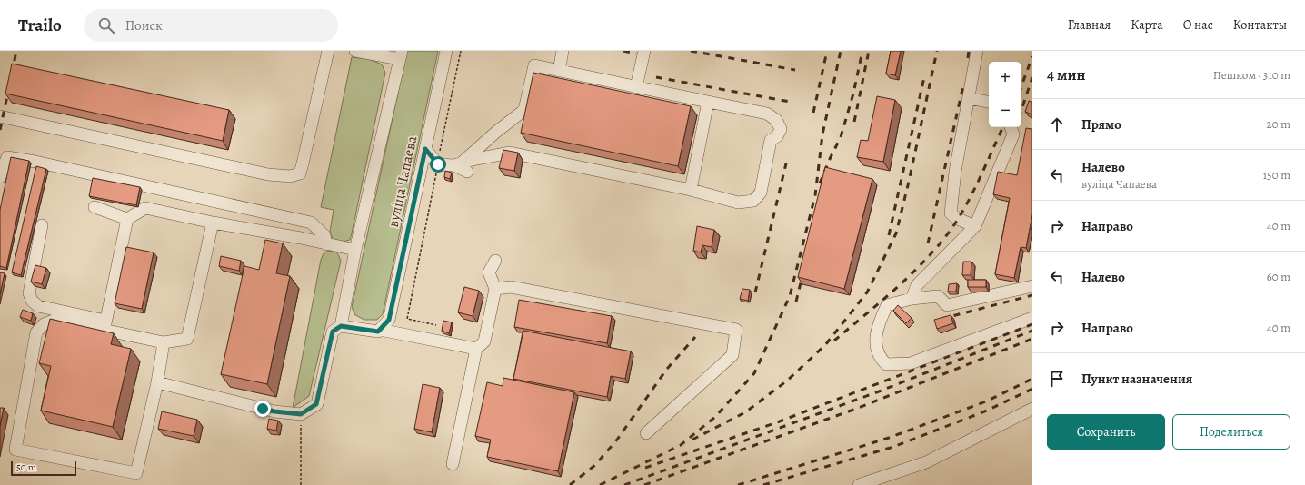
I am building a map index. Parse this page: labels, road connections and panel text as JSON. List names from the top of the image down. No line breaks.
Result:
{"streets":{"street":["вуліца Чапаева"]},"scale_bar":"50 m","page":{"header":"Trailo","search":"Поиск","nav":["Главная","Карта","О нас","Контакты"],"heading":["4 мин","Пешком · 310 m"],"map_buttons":["+","−"],"list":[["Прямо","20 m"],["Налево","вуліца Чапаева","150 m"],["Направо","40 m"],["Налево","60 m"],["Направо","40 m"],"Пункт назначения"],"buttons":["Сохранить","Поделиться"],"scale":"50 m"}}
